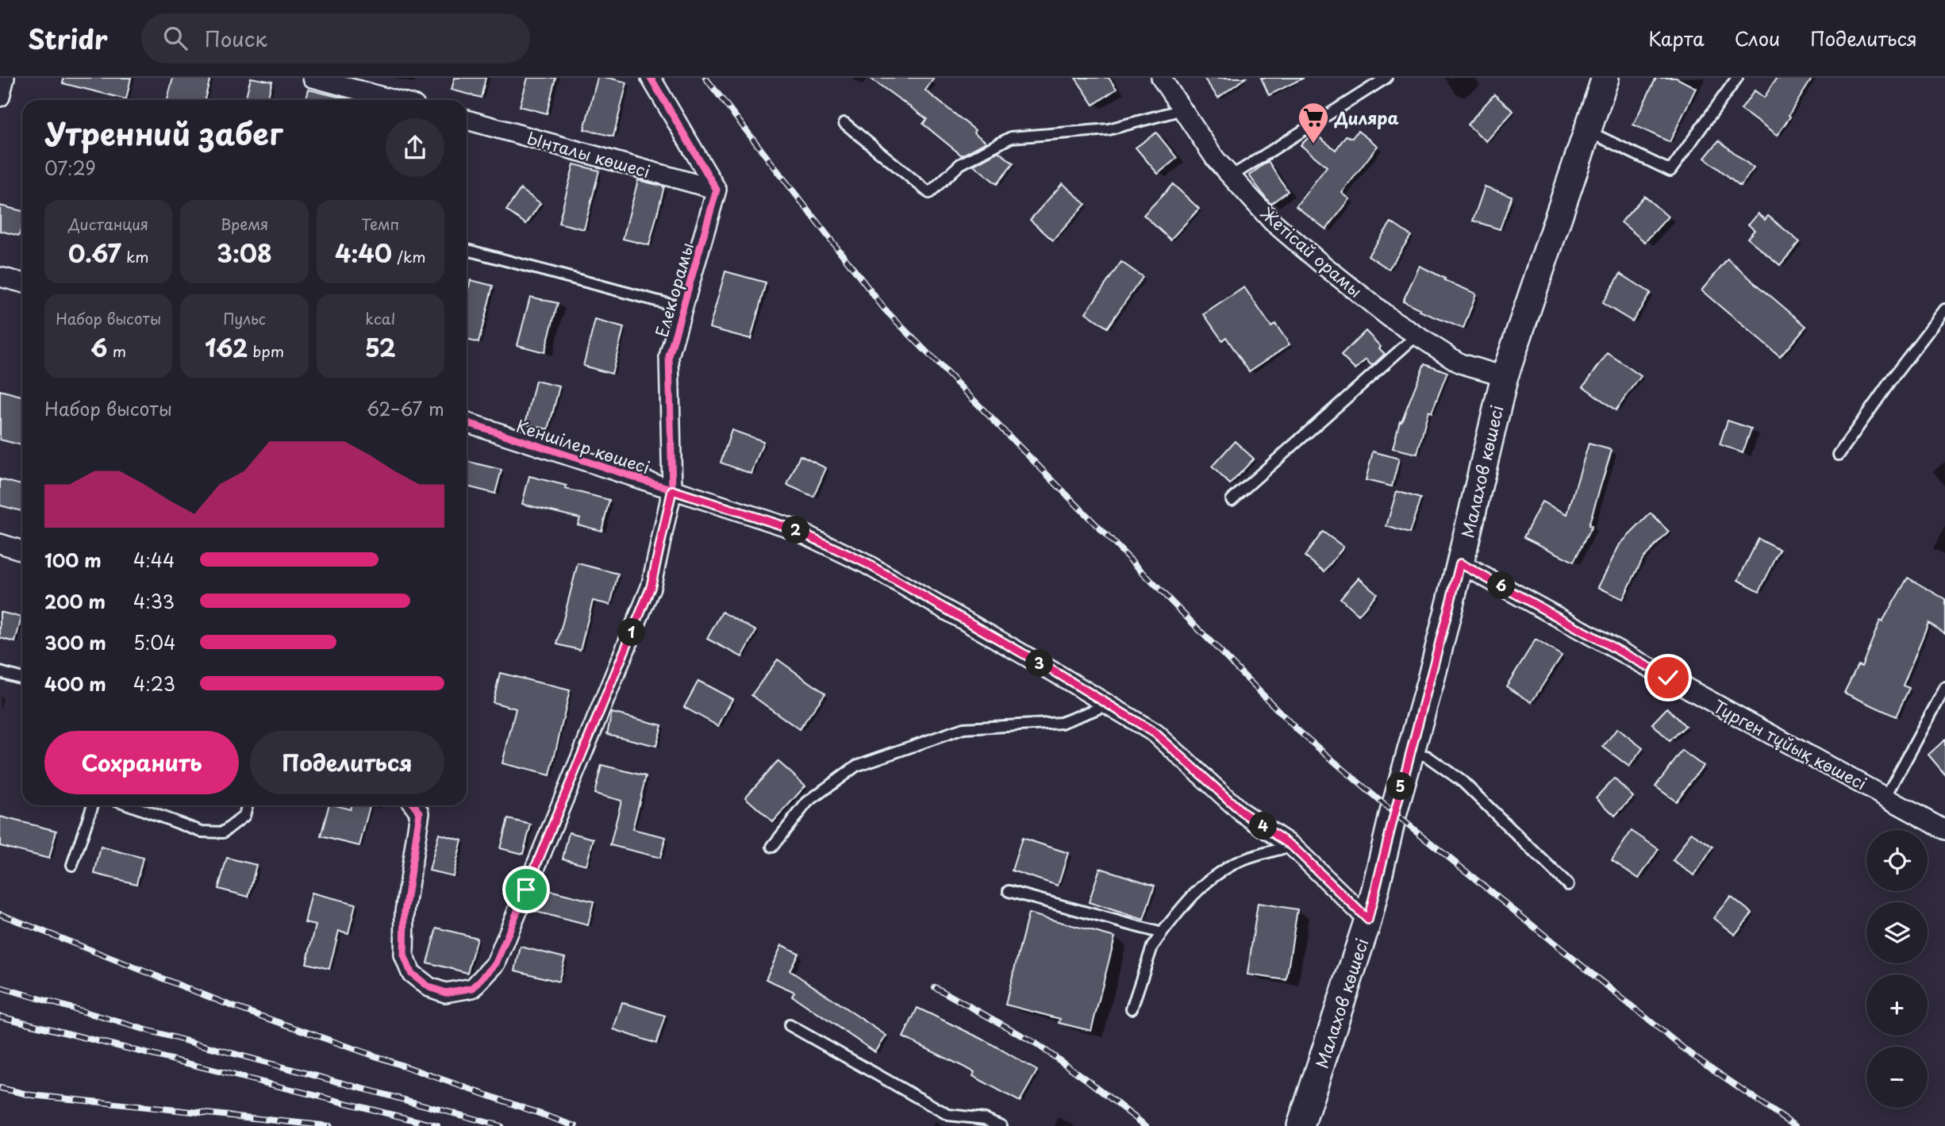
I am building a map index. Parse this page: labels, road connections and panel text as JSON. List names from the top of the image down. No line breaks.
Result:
{"streets":{"main road":["Малахов көшесі"],"street":["Ынталы көшесі","Жетісай орамы","Елек орамы","Кеншілер көшесі","Түрген тұйық көшесі"]},"crossings":[["Ынталы көшесі","Елек орамы"],["Жетісай орамы","Малахов көшесі"],["Елек орамы","Кеншілер көшесі"],["Кеншілер көшесі","Малахов көшесі"],["Малахов көшесі","Түрген тұйық көшесі"]],"places":{"supermarket":["Диляра"]},"page":{"header":"Stridr","search":"Поиск","nav":["Карта","Слои","Поделиться"],"heading":["Утренний забег","07:29"],"stats":[["Дистанция","0.67 km"],["Время","3:08"],["Темп","4:40 /km"],["Набор высоты","6 m"],["Пульс","162 bpm"],["kcal","52"]],"chart":["Набор высоты","62–67 m"],"pins":["2","6","1","3","5","4"],"list":[{"name":"100 m","note":"4:44"},{"name":"200 m","note":"4:33"},{"name":"300 m","note":"5:04"},{"name":"400 m","note":"4:23"}],"buttons":["Сохранить","Поделиться"],"map_buttons":["+","−"]}}
